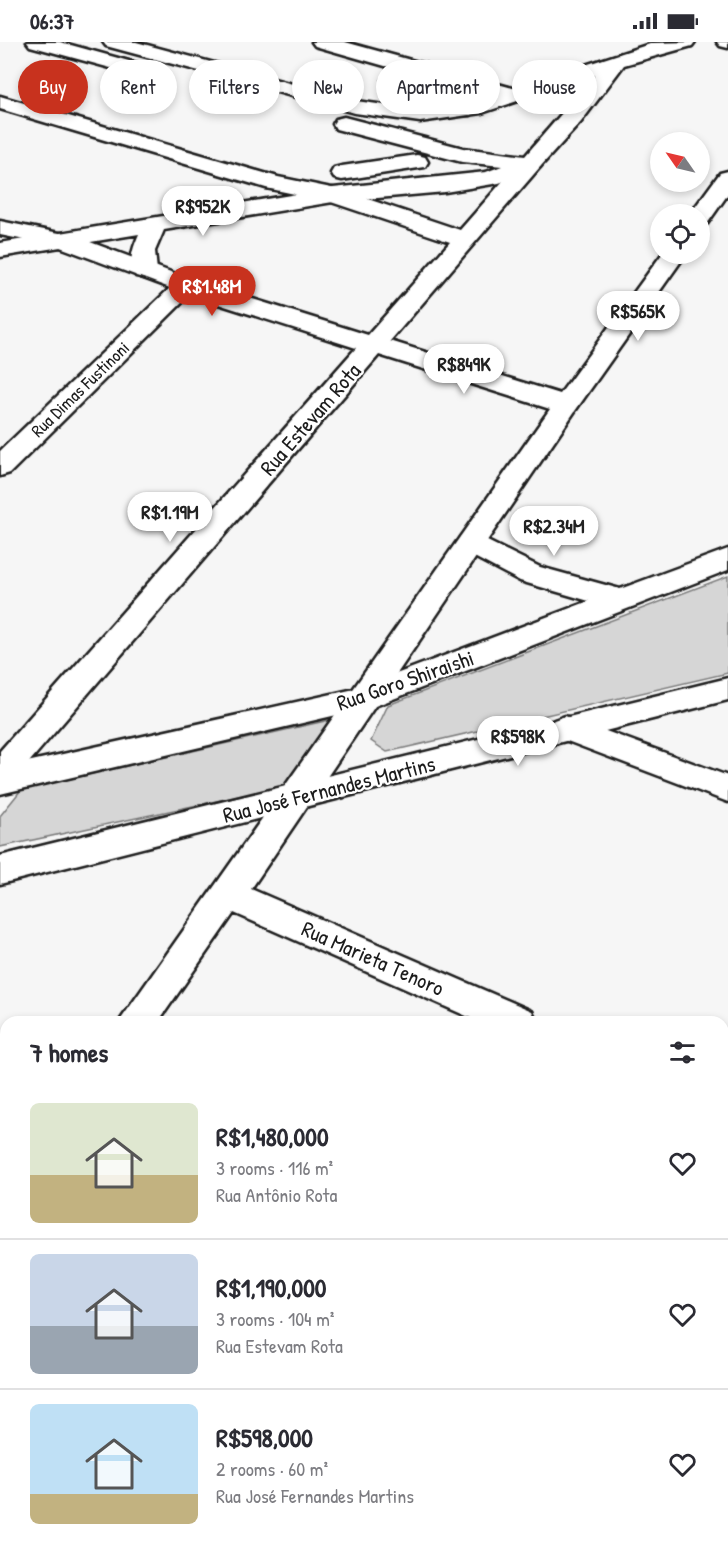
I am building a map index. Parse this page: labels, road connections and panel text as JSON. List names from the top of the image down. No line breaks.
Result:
{"streets":{"street":["Rua Dimas Fustinoni","Rua Estevam Rota","Rua Goro Shiraishi","Rua José Fernandes Martins","Rua Marieta Tenoro"]},"north":"top left","page":{"status":"06:37","chip":["Buy","Rent","Filters","New","Apartment","House"],"price":["R$952K","R$1.48M","R$565K","R$849K","R$1.19M","R$2.34M","R$598K"],"heading":"7 homes","list":[{"name":"R$1,480,000","note":"3 rooms · 116 m² · Rua Antônio Rota"},{"name":"R$1,190,000","note":"3 rooms · 104 m² · Rua Estevam Rota"},{"name":"R$598,000","note":"2 rooms · 60 m² · Rua José Fernandes Martins"}]}}
